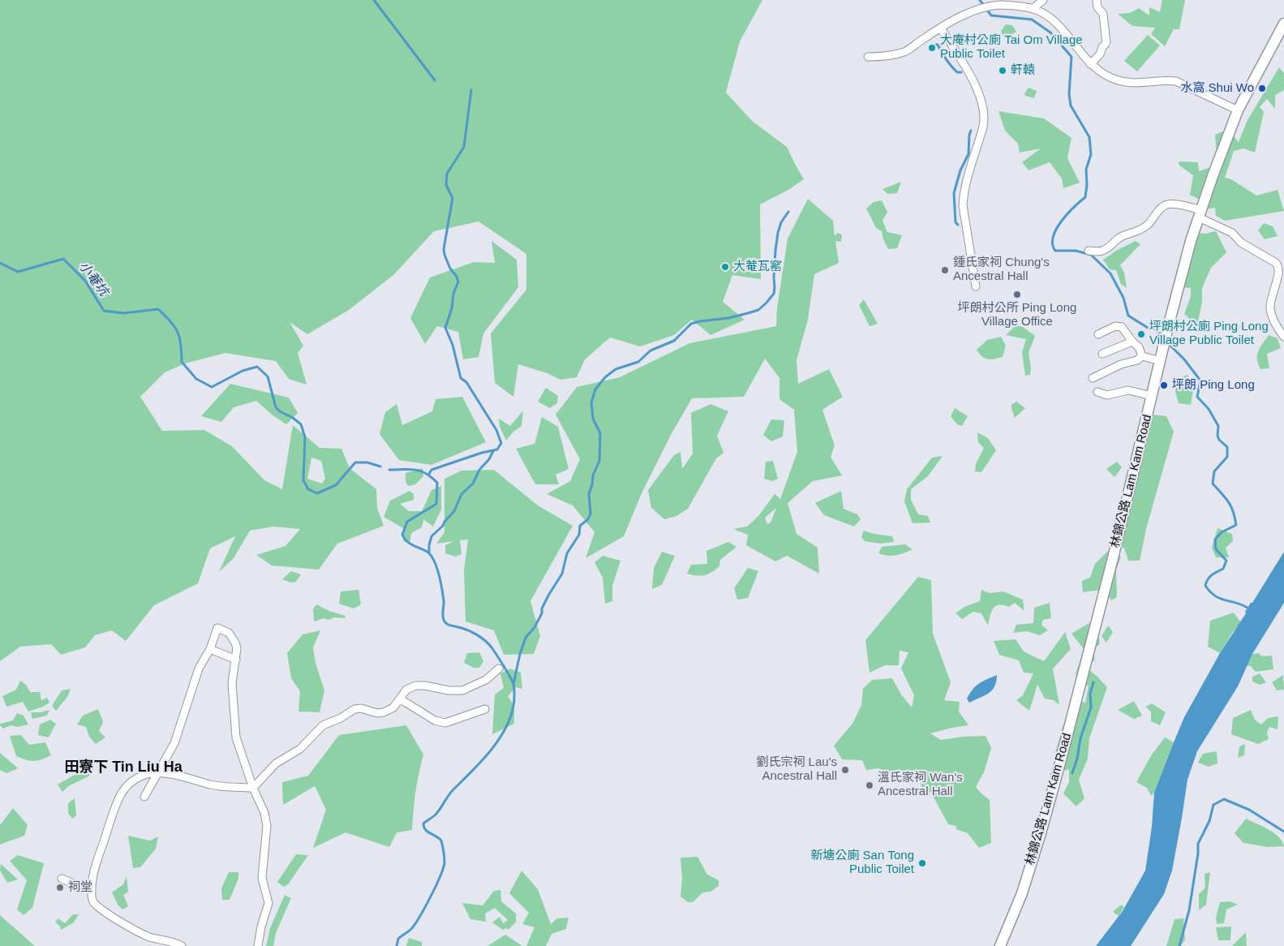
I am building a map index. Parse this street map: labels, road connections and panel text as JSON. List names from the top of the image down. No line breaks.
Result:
{"streets":{"main road":["林錦公路 Lam Kam Road"]},"districts":["田寮下 Tin Liu Ha"],"water":["小菴坑"],"places":["大庵村公廁 Tai Om Village Public Toilet","軒轅","水窩 Shui Wo","大菴瓦窰","鍾氏家祠 Chung's Ancestral Hall","坪朗村公所 Ping Long Village Office","坪朗村公廁 Ping Long Village Public Toilet","坪朗 Ping Long","劉氏宗祠 Lau's Ancestral Hall","溫氏家祠 Wan's Ancestral Hall","新塘公廁 San Tong Public Toilet","祠堂"]}
